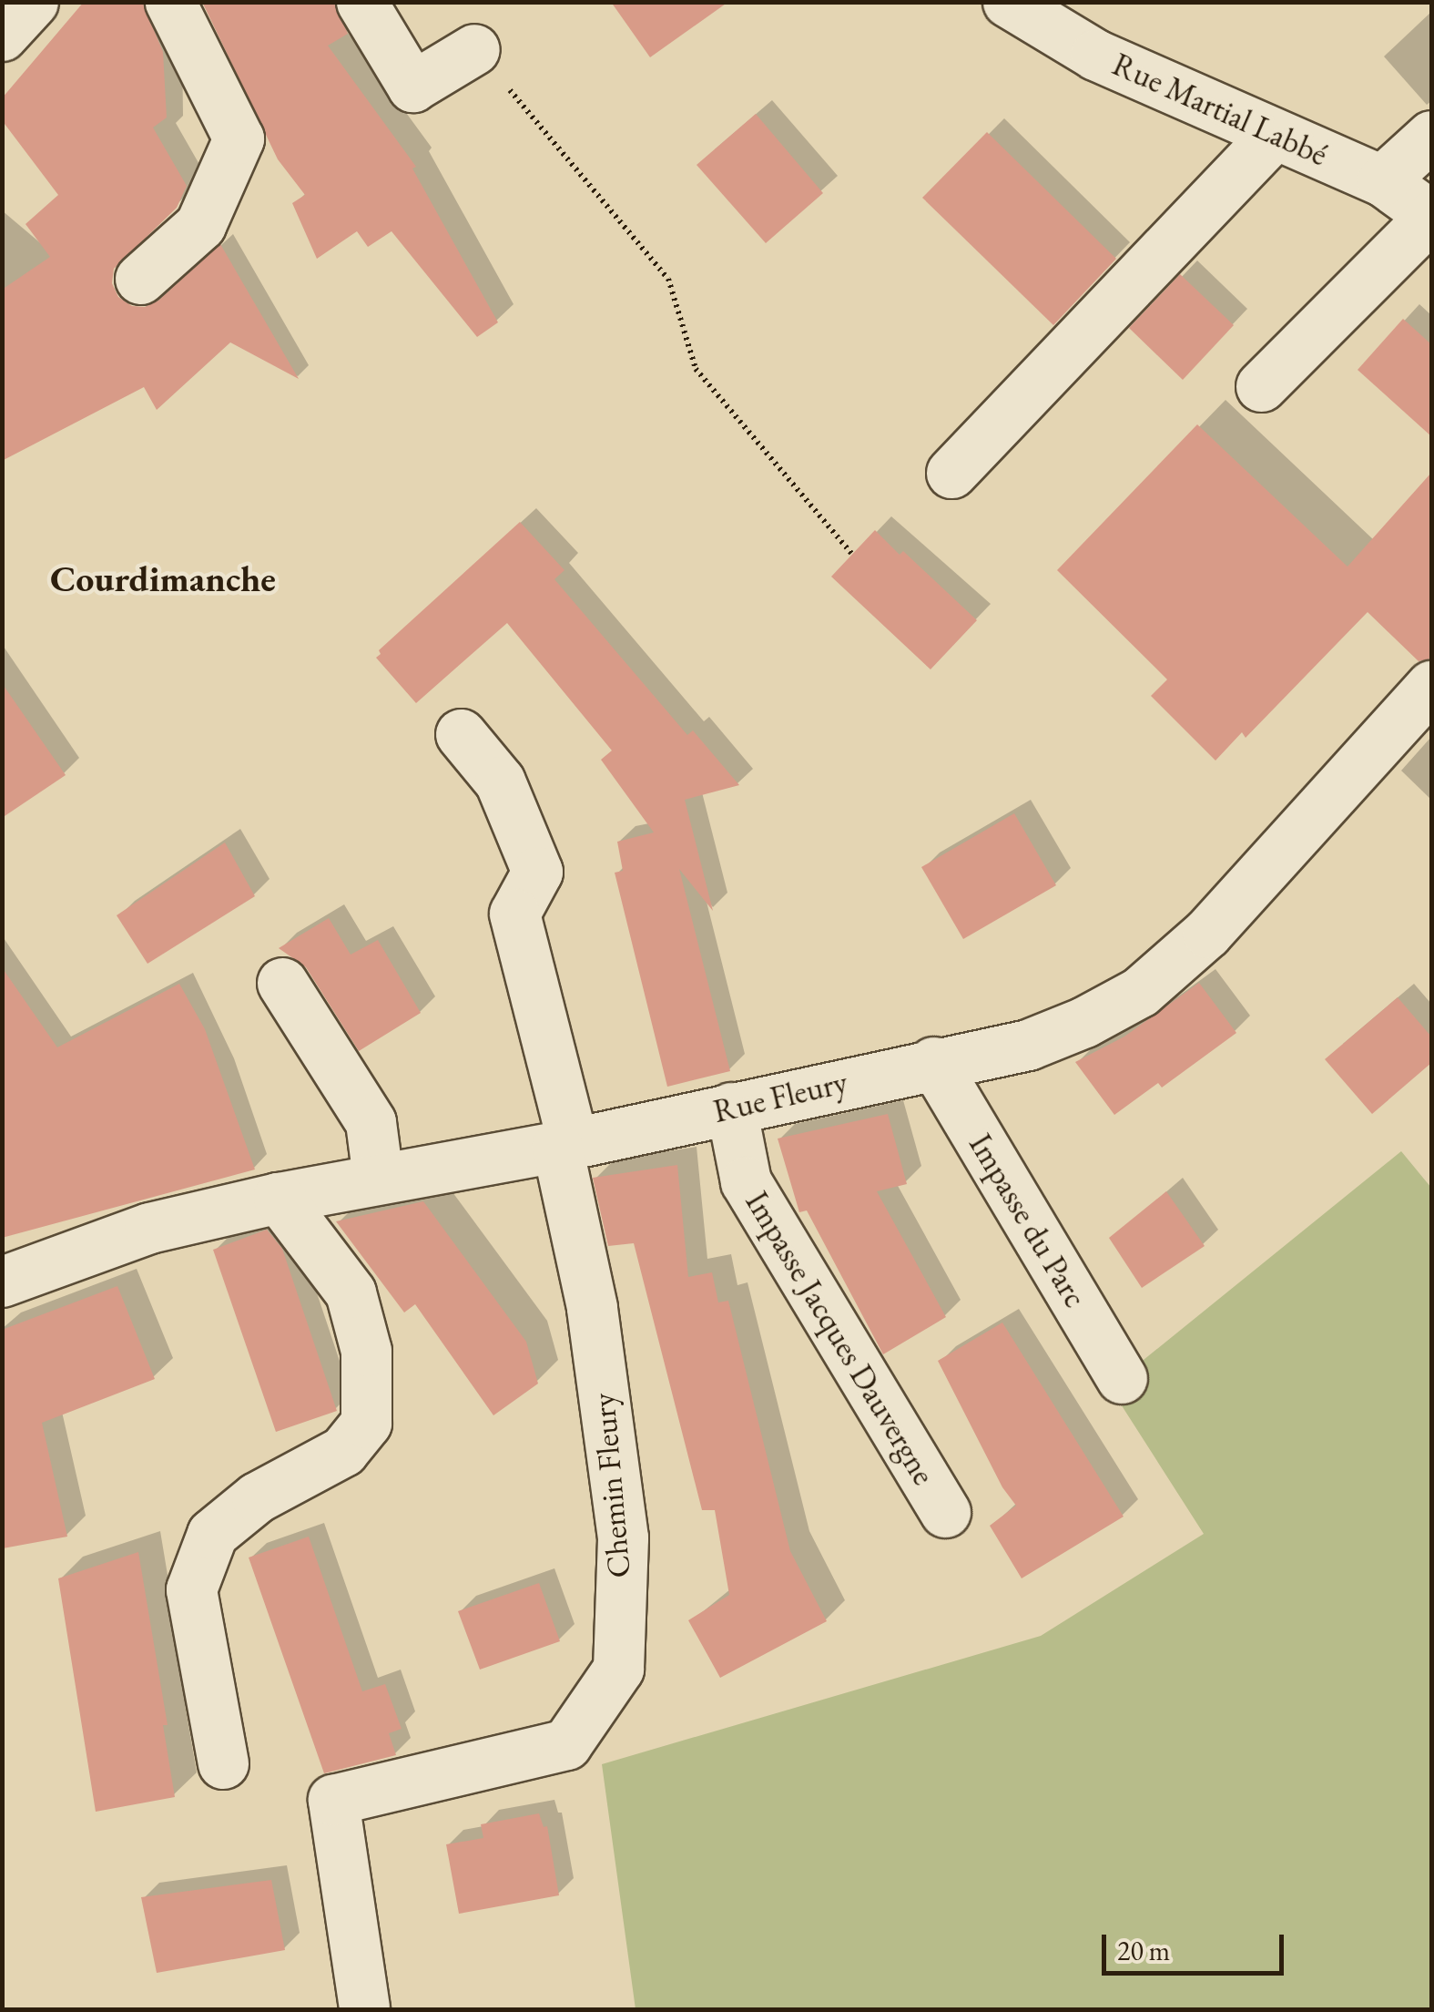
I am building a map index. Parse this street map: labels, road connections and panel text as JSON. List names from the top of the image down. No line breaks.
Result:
{"streets":{"street":["Rue Martial Labbé","Rue Fleury","Impasse du Parc","Impasse Jacques Dauvergne","Chemin Fleury"]},"crossings":[["Rue Fleury","Impasse du Parc"],["Rue Fleury","Impasse Jacques Dauvergne"],["Rue Fleury","Chemin Fleury"]],"districts":["Courdimanche"],"scale_bar":"20 m"}
